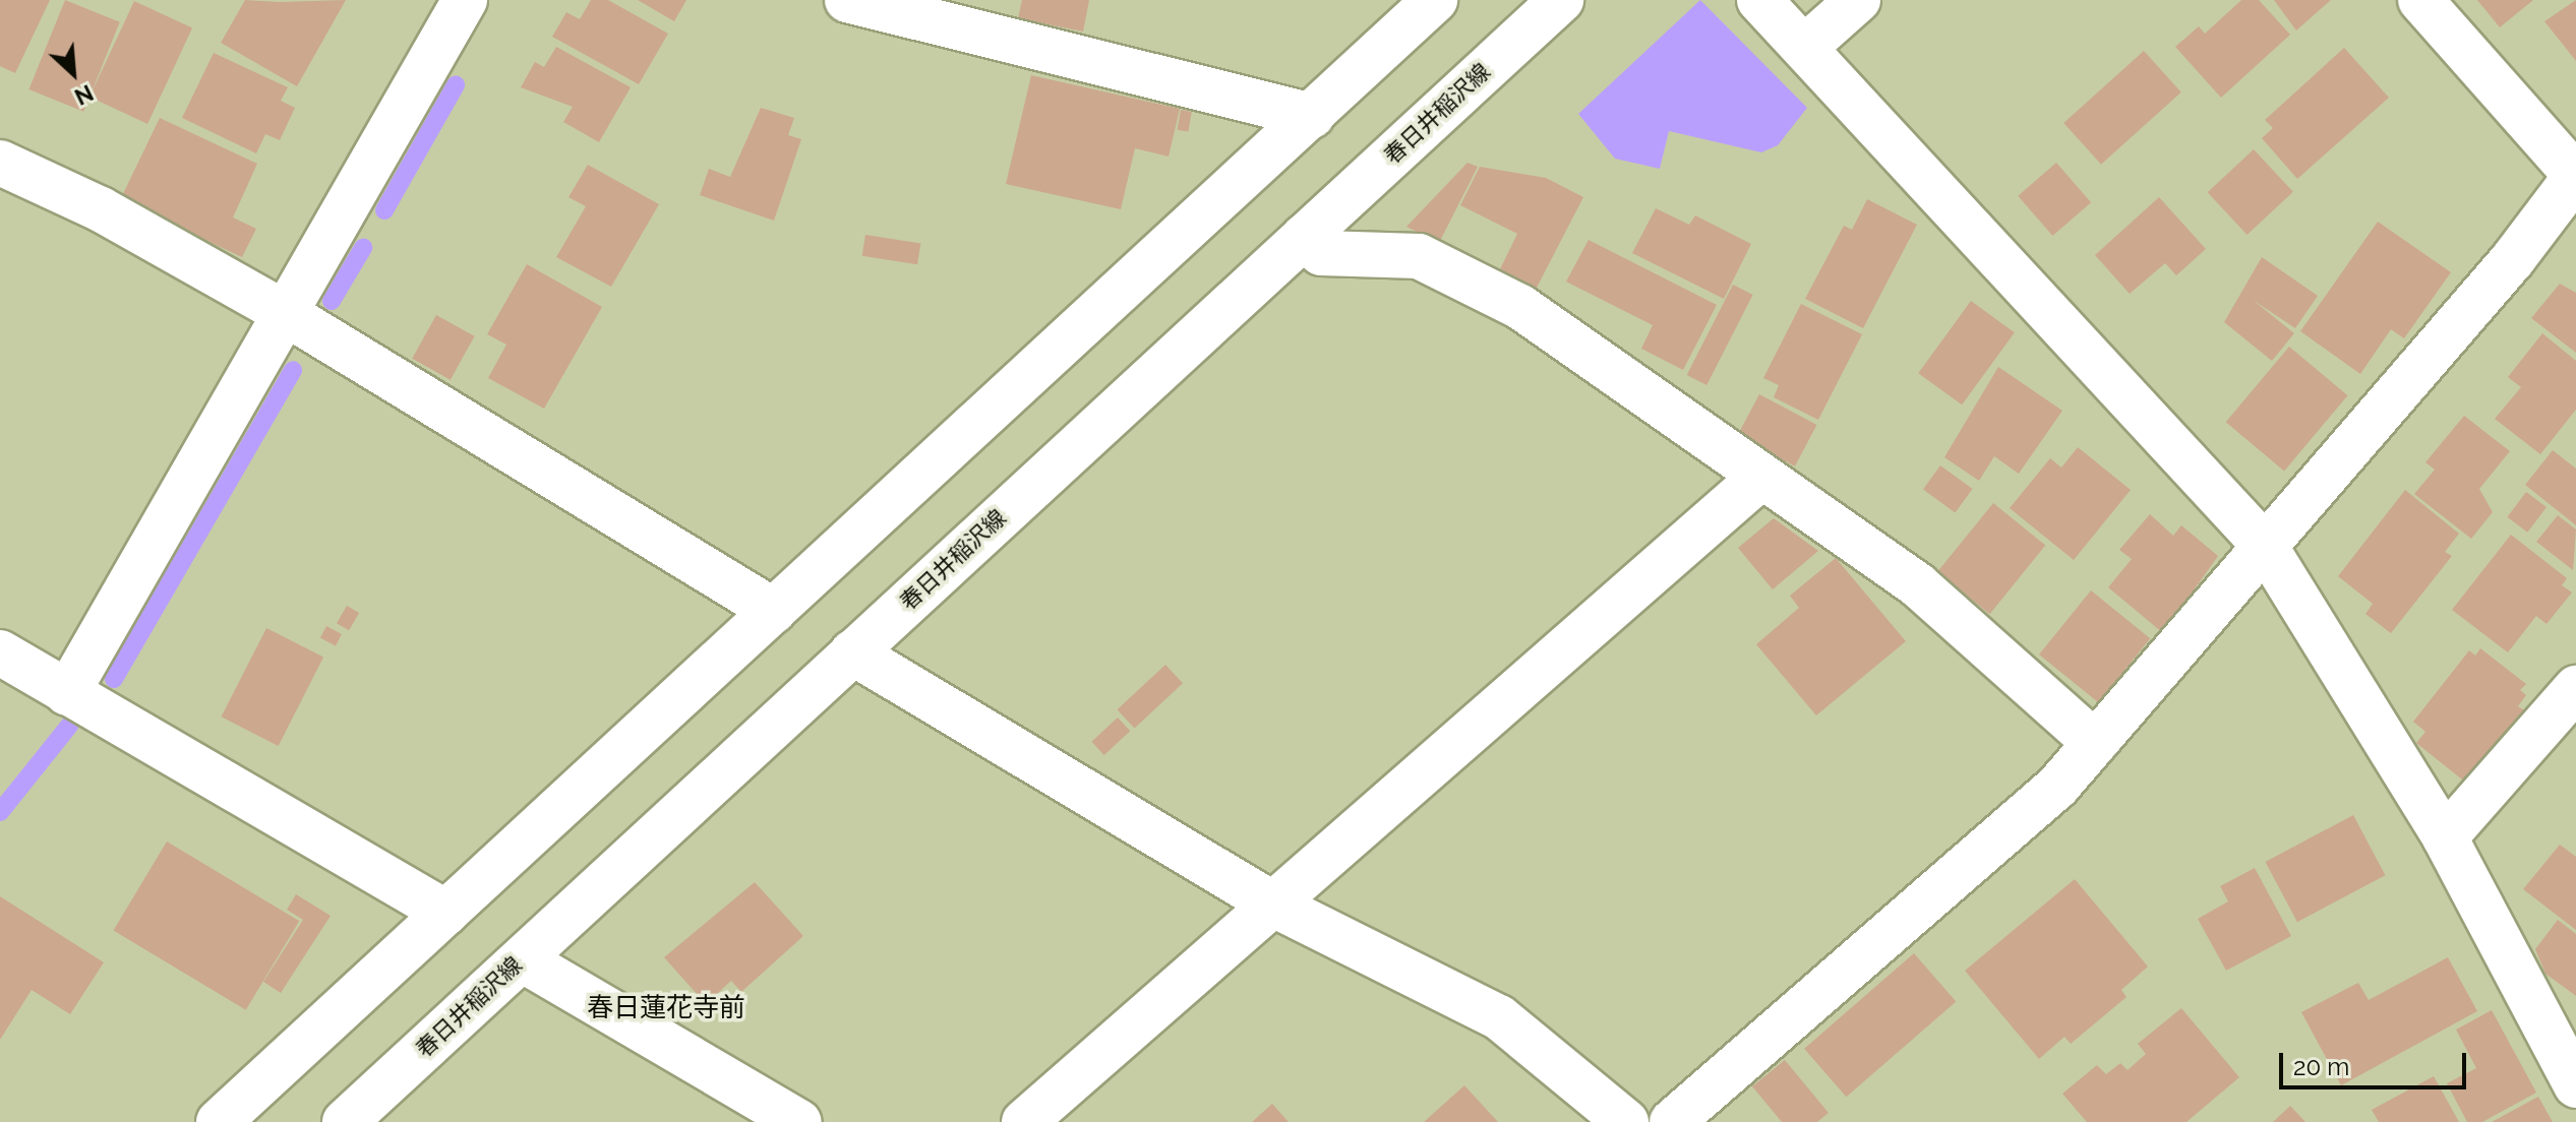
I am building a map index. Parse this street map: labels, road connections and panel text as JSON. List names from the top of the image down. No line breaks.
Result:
{"streets":{"street":["春日井稲沢線"]},"districts":["春日蓮花寺前"],"scale_bar":"20 m","north":"bottom right"}
